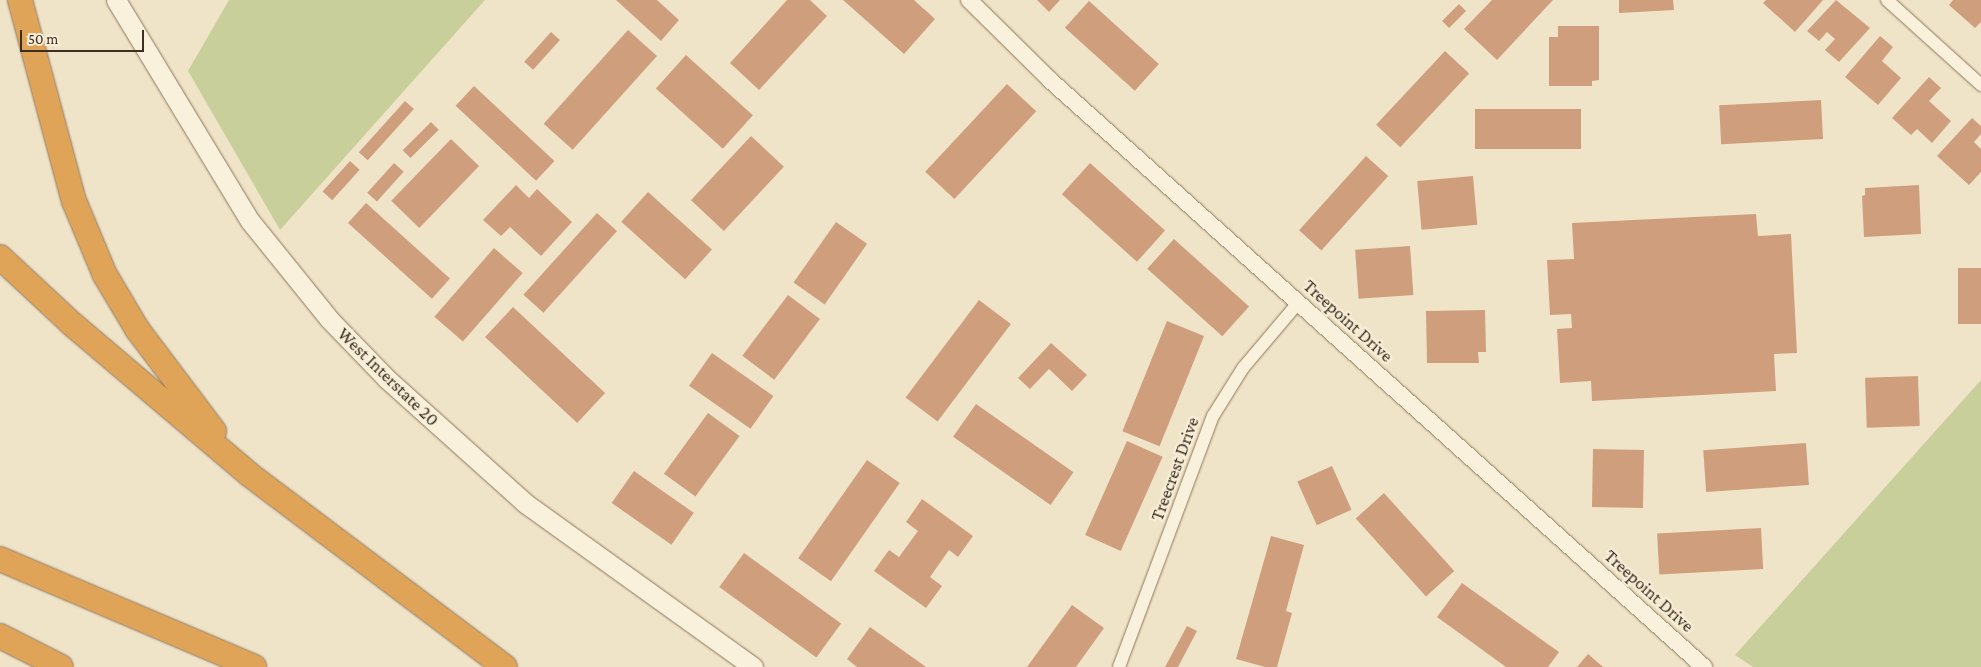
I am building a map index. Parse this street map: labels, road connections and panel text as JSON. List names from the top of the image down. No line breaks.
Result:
{"streets":{"main road":["West Interstate 20"],"street":["Treepoint Drive","Treecrest Drive"]},"crossings":[["Treepoint Drive","Treecrest Drive"]],"scale_bar":"50 m"}
